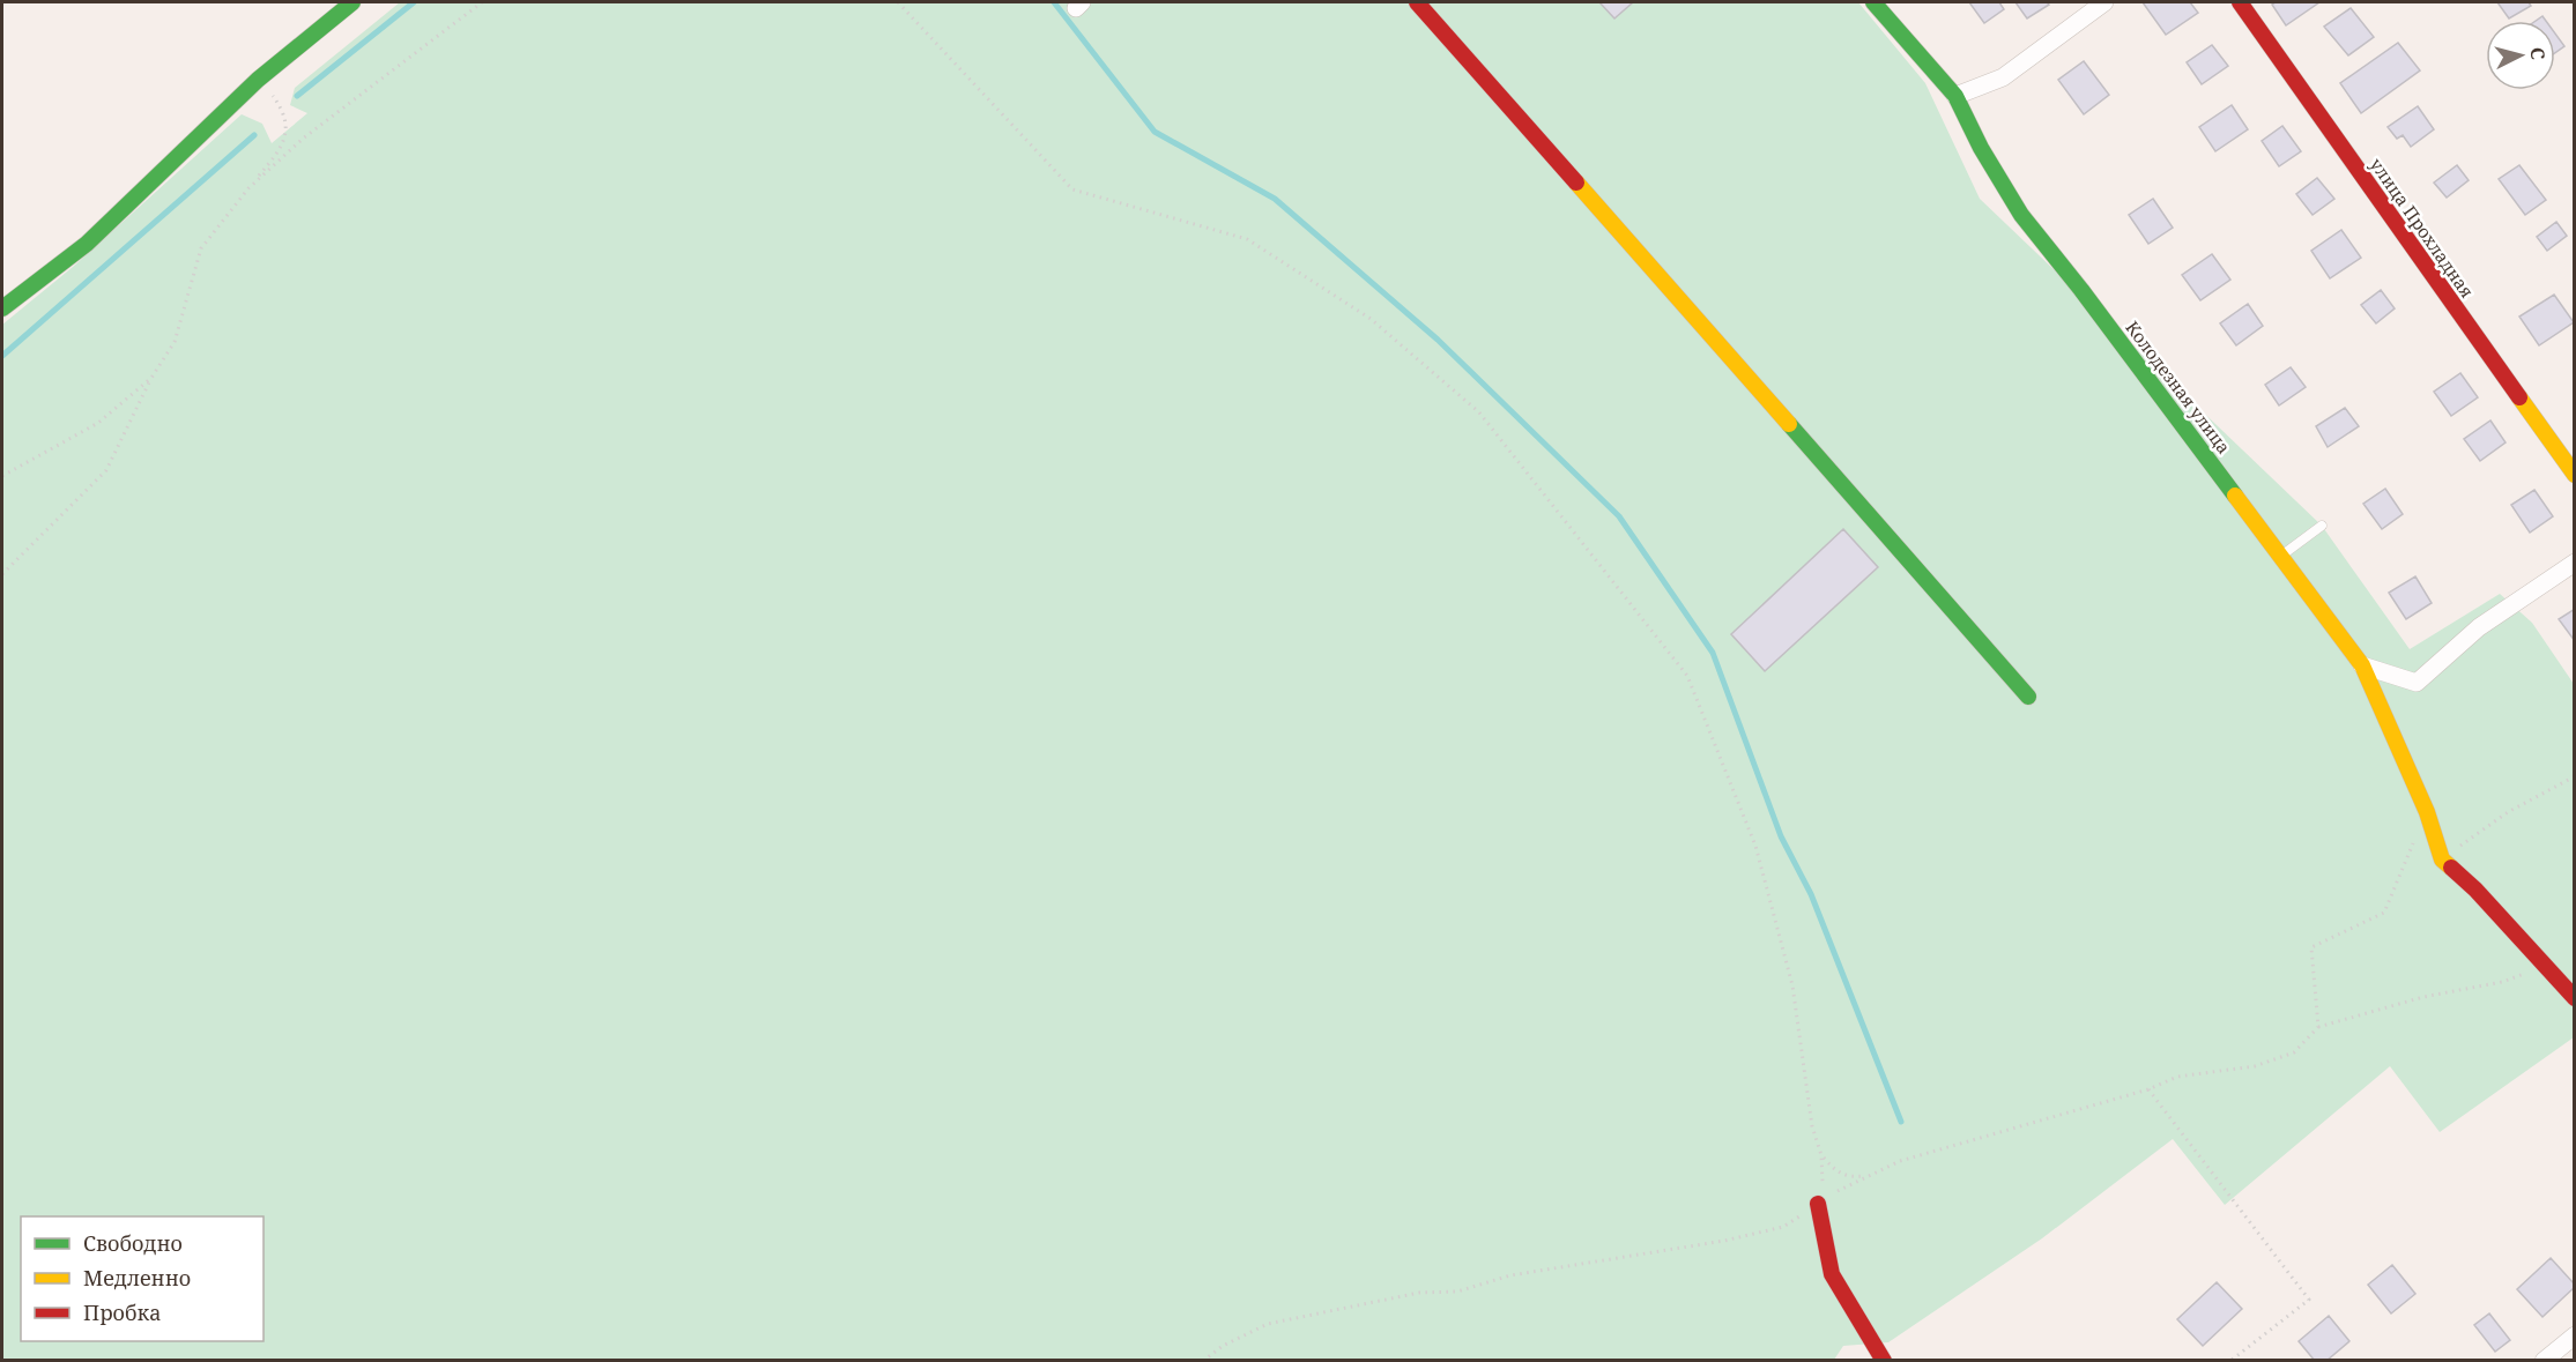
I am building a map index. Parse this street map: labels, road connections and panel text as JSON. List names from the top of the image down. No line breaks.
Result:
{"streets":{"street":["улица Прохладная","Колодезная улица"]},"legend":["Свободно","Медленно","Пробка"],"north":"right"}
